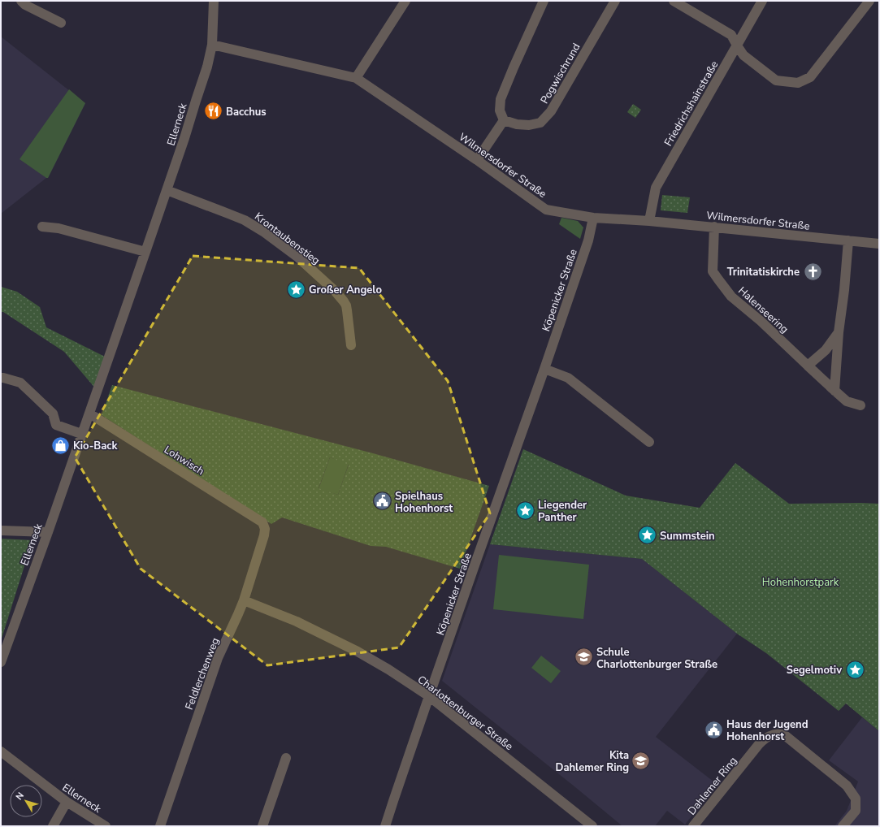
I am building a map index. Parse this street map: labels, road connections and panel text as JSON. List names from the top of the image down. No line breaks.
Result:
{"streets":{"street":["Pogwischrund","Friedrichshainstraße","Ellerneck","Wilmersdorfer Straße","Krontaubenstieg","Köpenicker Straße","Halenseering","Lohwisch","Feldlerchenweg","Charlottenburger Straße","Dahlemer Ring"]},"crossings":[["Friedrichshainstraße","Wilmersdorfer Straße"],["Ellerneck","Wilmersdorfer Straße"],["Ellerneck","Krontaubenstieg"],["Ellerneck","Lohwisch"],["Wilmersdorfer Straße","Köpenicker Straße"],["Wilmersdorfer Straße","Halenseering"],["Köpenicker Straße","Charlottenburger Straße"],["Lohwisch","Feldlerchenweg"],["Feldlerchenweg","Charlottenburger Straße"]],"parks":["Hohenhorstpark"],"places":{"restaurant":["Bacchus"],"church":["Trinitatiskirche"],"place":["Großer Angelo","Liegender Panther","Summstein","Segelmotiv"],"shop":["Kio-Back"],"public building":["Spielhaus Hohenhorst","Haus der Jugend Hohenhorst"],"school or university":["Schule Charlottenburger Straße","Kita Dahlemer Ring"]},"north":"top left"}
